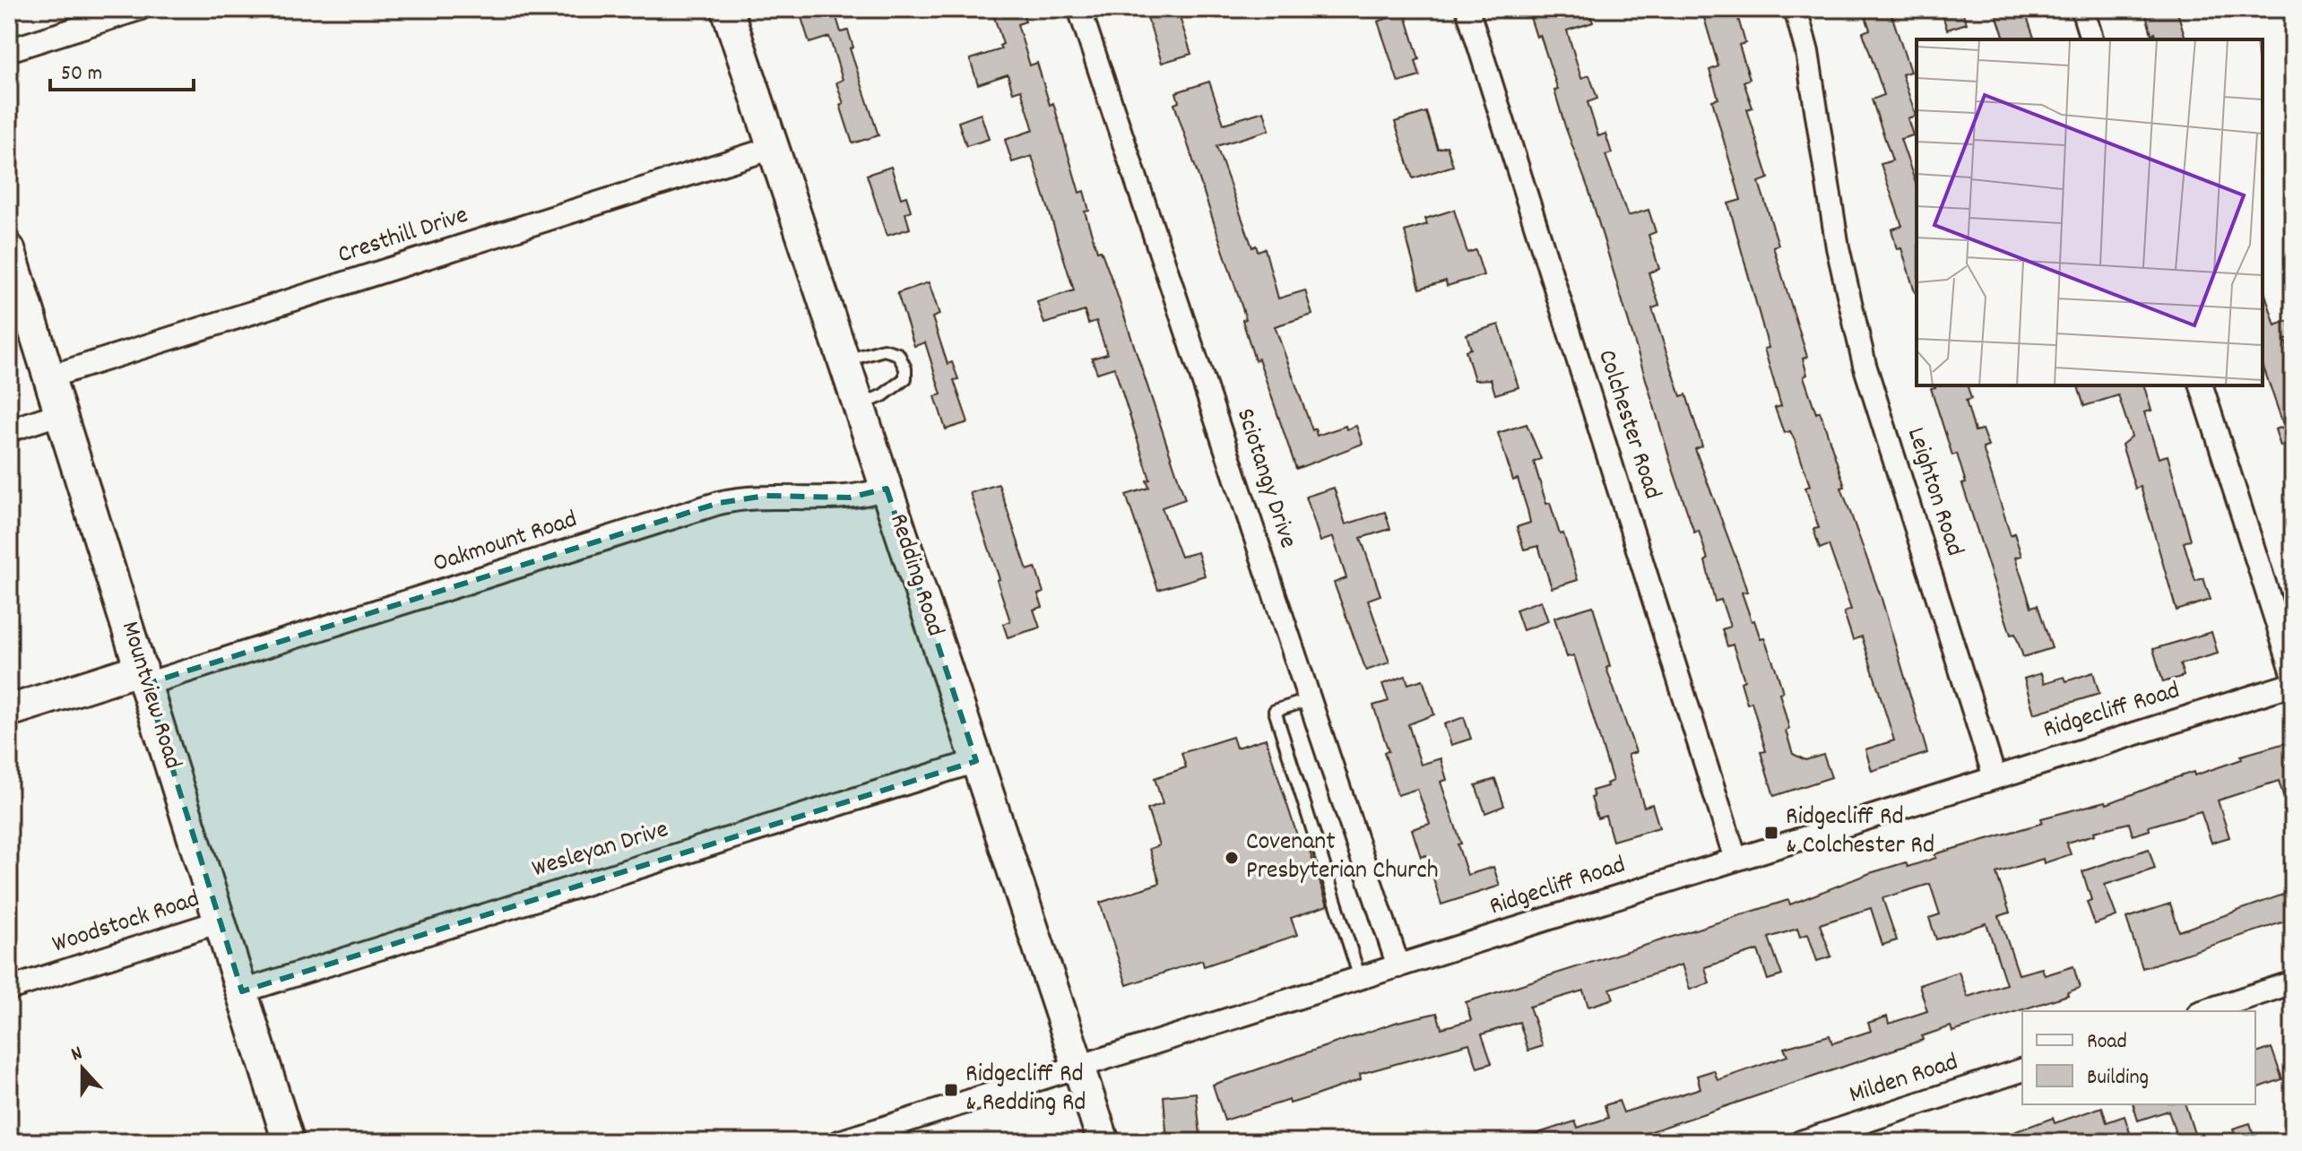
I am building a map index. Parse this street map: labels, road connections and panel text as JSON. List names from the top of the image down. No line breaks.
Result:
{"streets":{"main road":["Redding Road","Mountview Road"],"street":["Cresthill Drive","Colchester Road","Sciotangy Drive","Leighton Road","Oakmount Road","Ridgecliff Road","Wesleyan Drive","Woodstock Road","Milden Road"]},"crossings":[["Cresthill Drive","Redding Road"],["Cresthill Drive","Mountview Road"],["Colchester Road","Ridgecliff Road"],["Sciotangy Drive","Ridgecliff Road"],["Leighton Road","Ridgecliff Road"],["Oakmount Road","Redding Road"],["Oakmount Road","Mountview Road"],["Redding Road","Ridgecliff Road"],["Redding Road","Wesleyan Drive"],["Mountview Road","Wesleyan Drive"],["Mountview Road","Woodstock Road"]],"places":{"transit":["Ridgecliff Rd & Colchester Rd","Ridgecliff Rd & Redding Rd"],"other":["Covenant Presbyterian Church"]},"legend":["Road","Building"],"scale_bar":"50 m","north":"top"}
